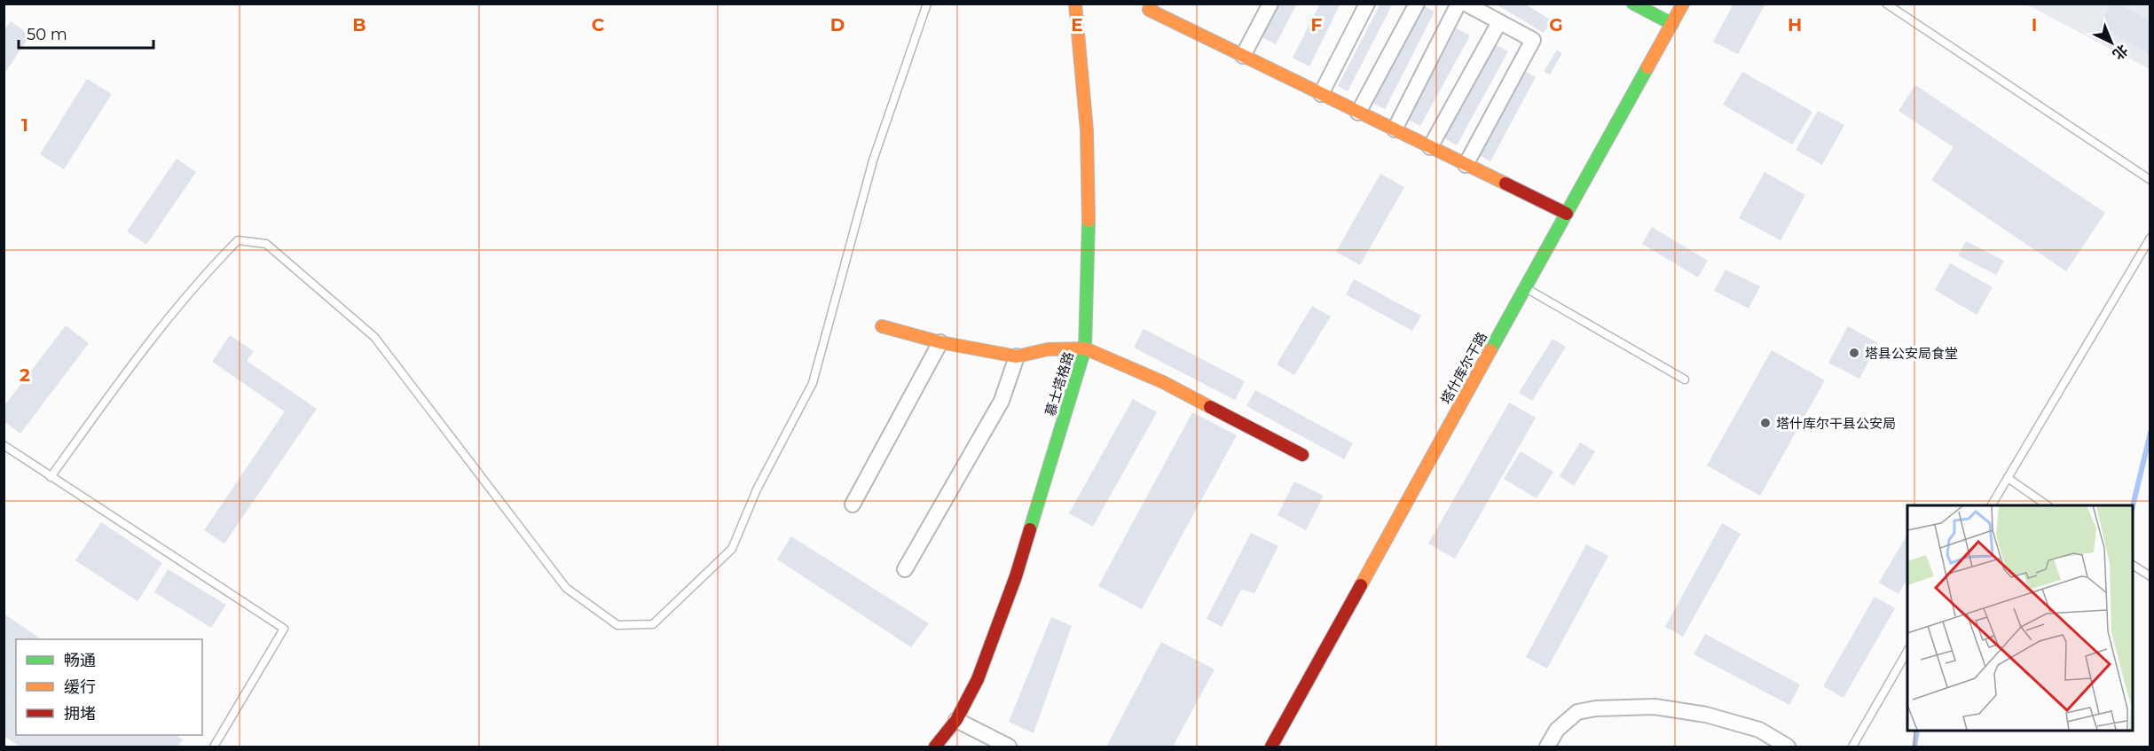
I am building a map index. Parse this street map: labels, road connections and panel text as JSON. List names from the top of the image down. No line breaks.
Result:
{"streets":{"street":["塔什库尔干路","慕士塔格路"]},"places":["塔县公安局食堂","塔什库尔干县公安局"],"legend":["畅通","缓行","拥堵"],"scale_bar":"50 m","north":"bottom right","grid":{"columns":["B","C","D","E","F","G","H","I"],"rows":["1","2"]}}
